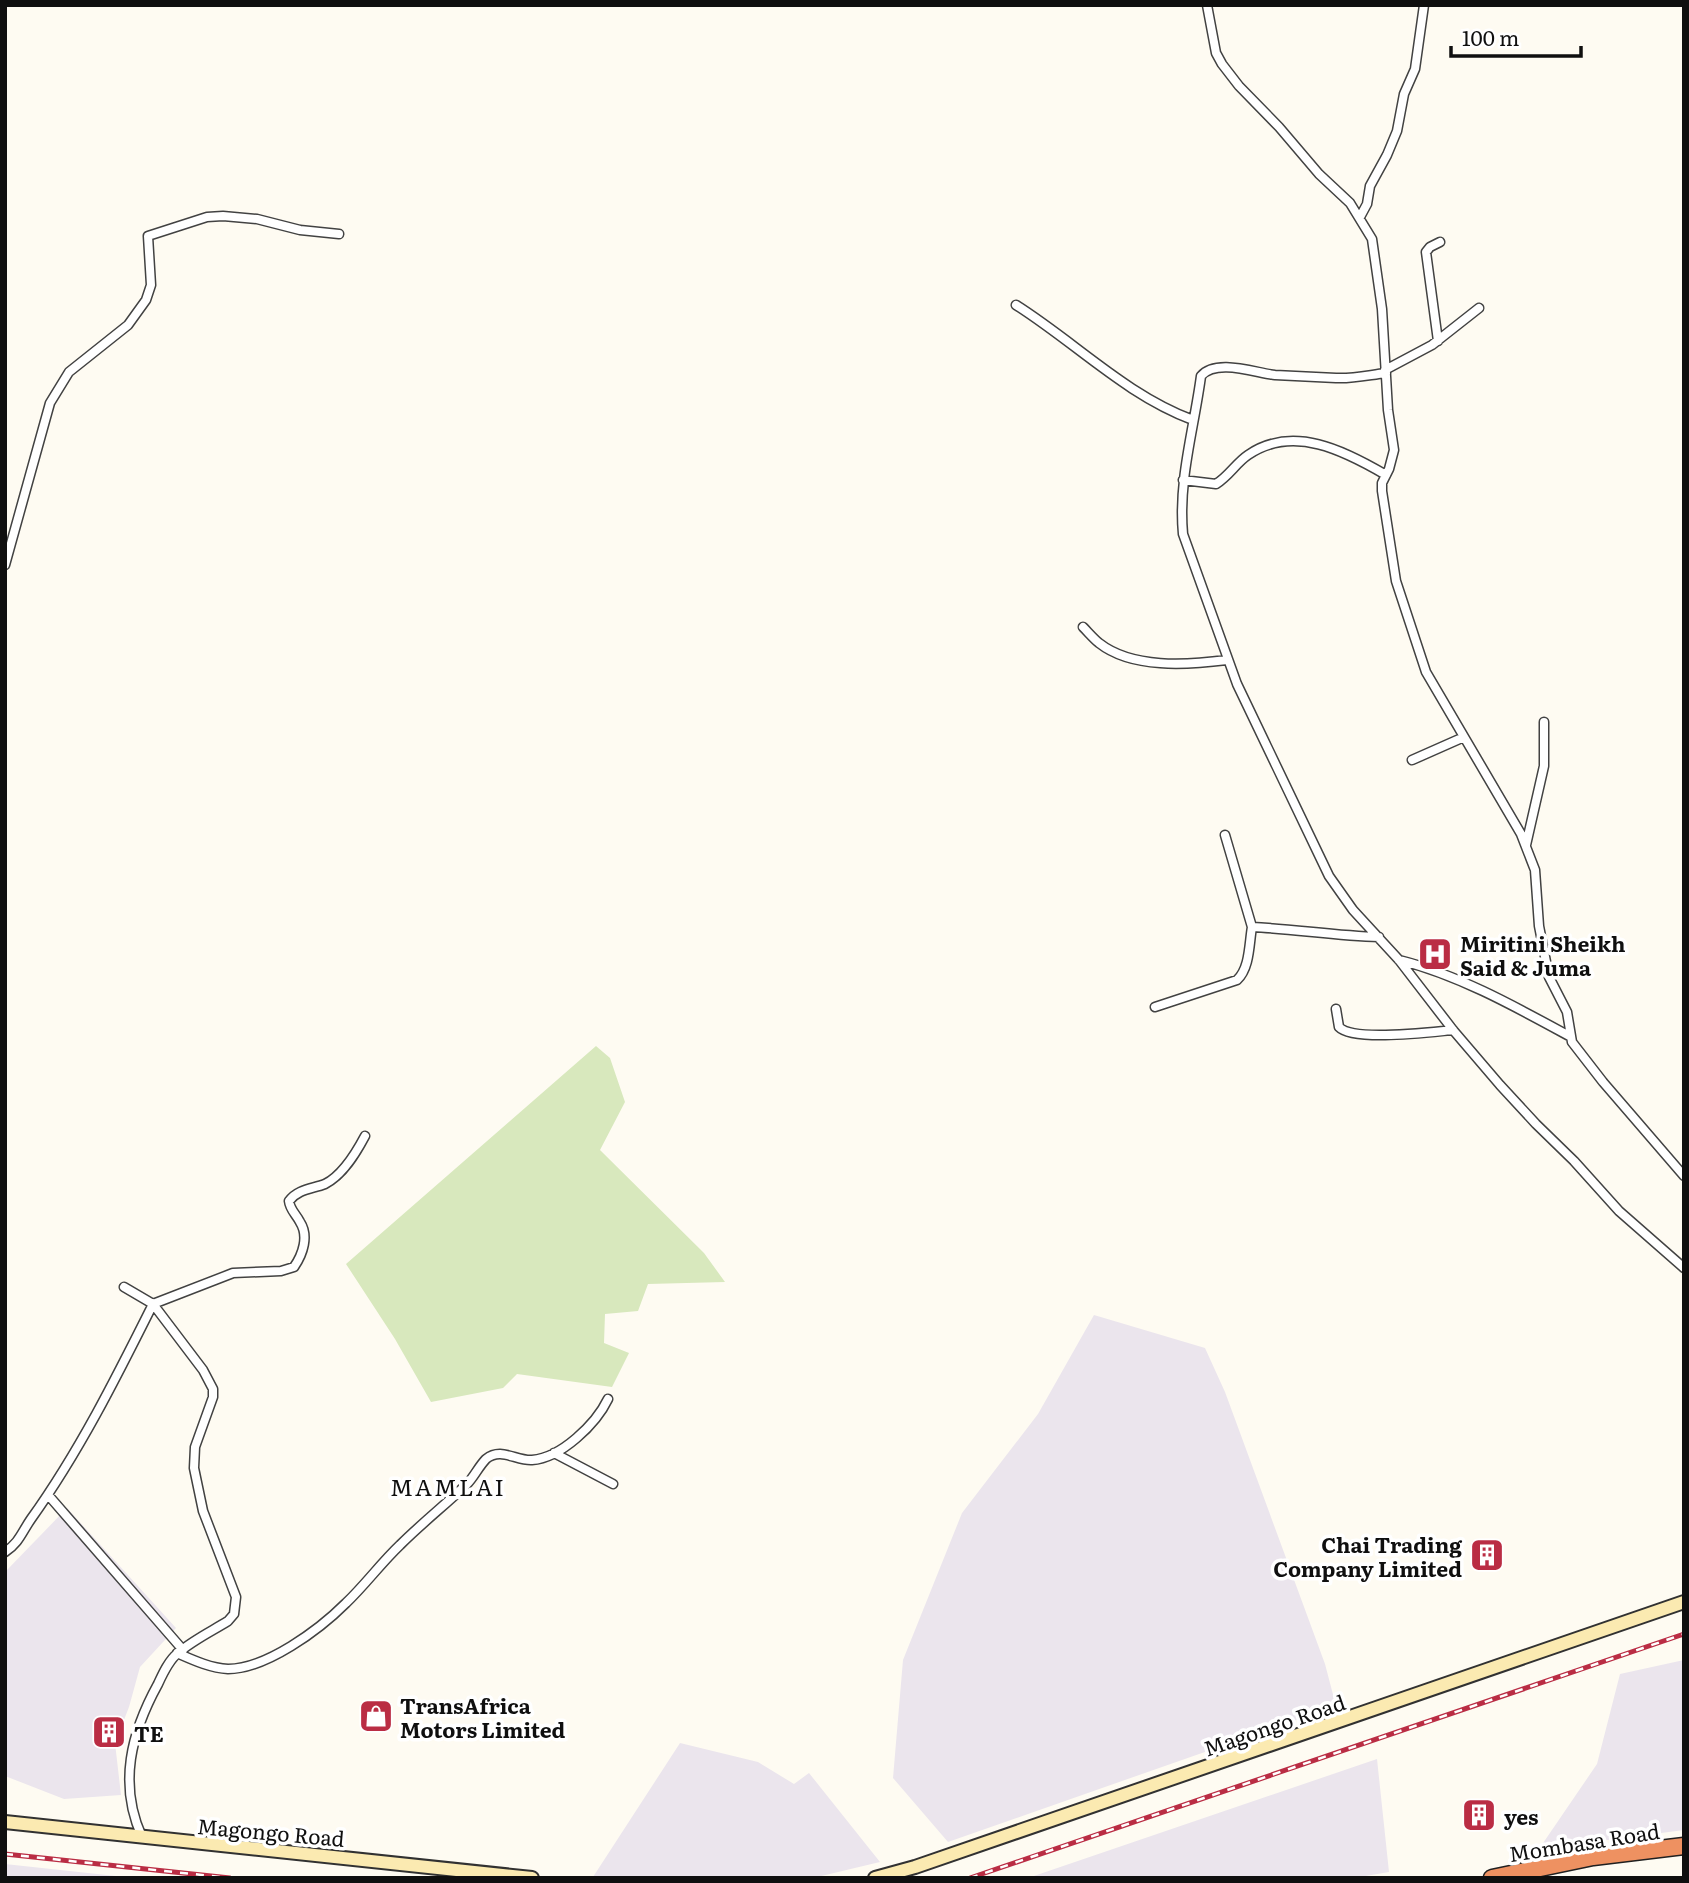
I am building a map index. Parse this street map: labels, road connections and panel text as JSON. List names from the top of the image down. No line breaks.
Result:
{"streets":{"highway":["Mombasa Road"],"street":["Magongo Road"]},"districts":["MAMLAI"],"places":{"hospital":["Miritini Sheikh Said & Juma"],"building":["Chai Trading Company Limited","TE","yes"],"shop":["TransAfrica Motors Limited"]},"scale_bar":"100 m"}
